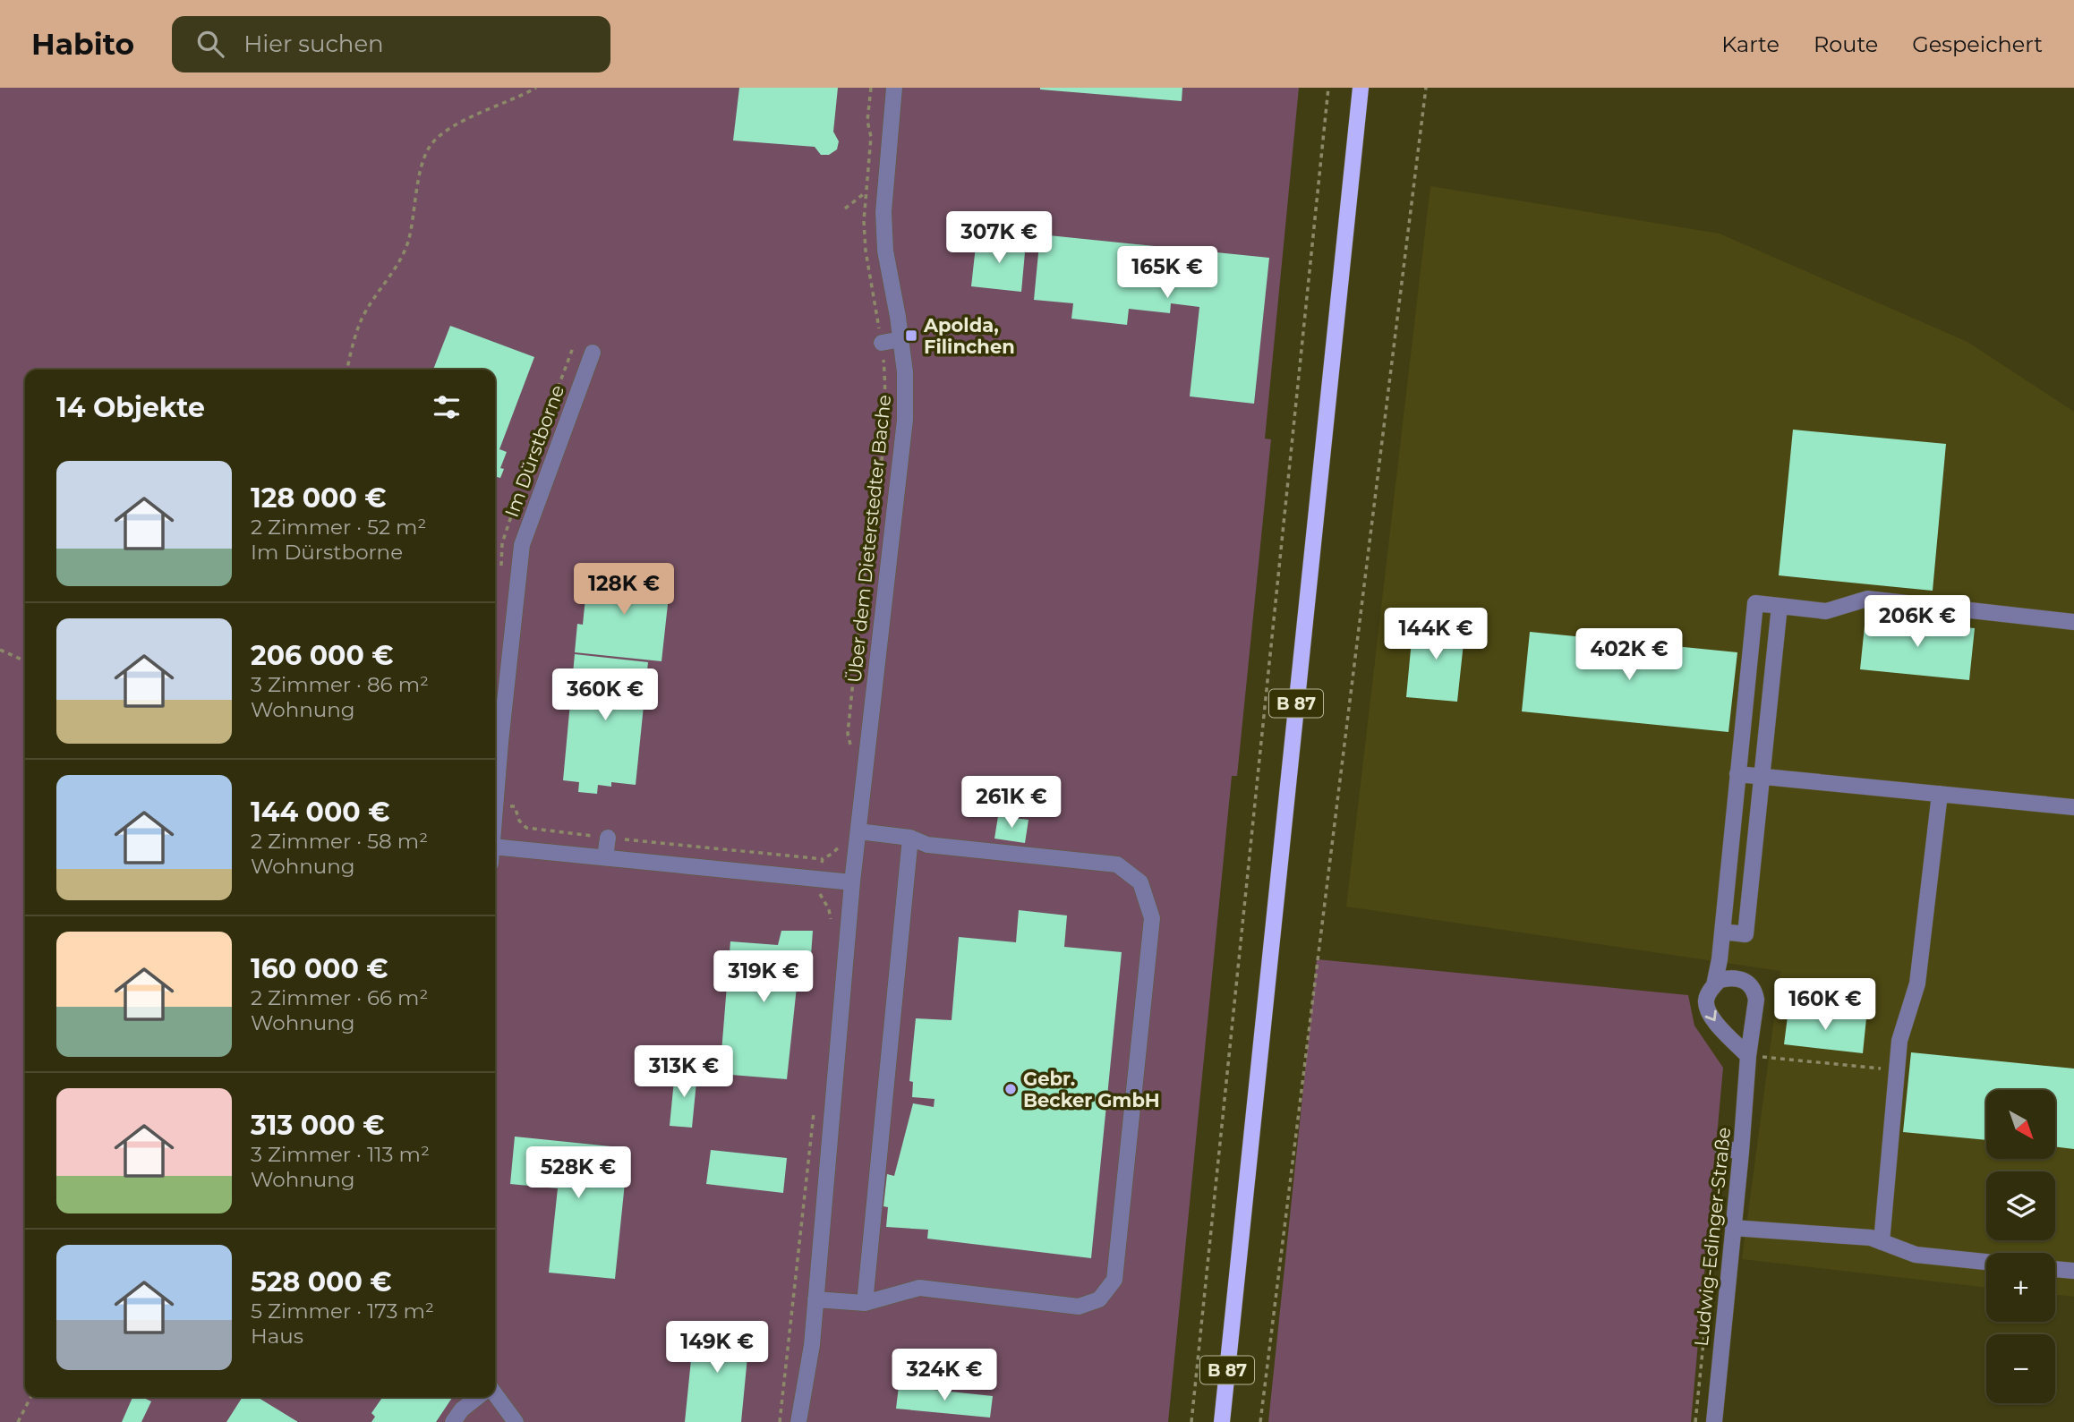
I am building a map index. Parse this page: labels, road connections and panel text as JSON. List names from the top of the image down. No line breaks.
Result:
{"streets":{"main road":["B 87"],"street":["Im Dürstborne","Über dem Dieterstedter Bache","Ludwig-Edinger-Straße"]},"places":{"transit":["Apolda, Filinchen"],"other":["Gebr. Becker GmbH"]},"north":"bottom right","page":{"header":"Habito","search":"Hier suchen","nav":["Karte","Route","Gespeichert"],"price":["307K €","165K €","128K €","206K €","144K €","402K €","360K €","261K €","319K €","160K €","313K €","528K €","149K €","324K €"],"heading":"14 Objekte","list":[{"name":"128 000 €","note":"2 Zimmer · 52 m² · Im Dürstborne"},{"name":"206 000 €","note":"3 Zimmer · 86 m² · Wohnung"},{"name":"144 000 €","note":"2 Zimmer · 58 m² · Wohnung"},{"name":"160 000 €","note":"2 Zimmer · 66 m² · Wohnung"},{"name":"313 000 €","note":"3 Zimmer · 113 m² · Wohnung"},{"name":"528 000 €","note":"5 Zimmer · 173 m² · Haus"}],"map_buttons":["+","−"]}}
